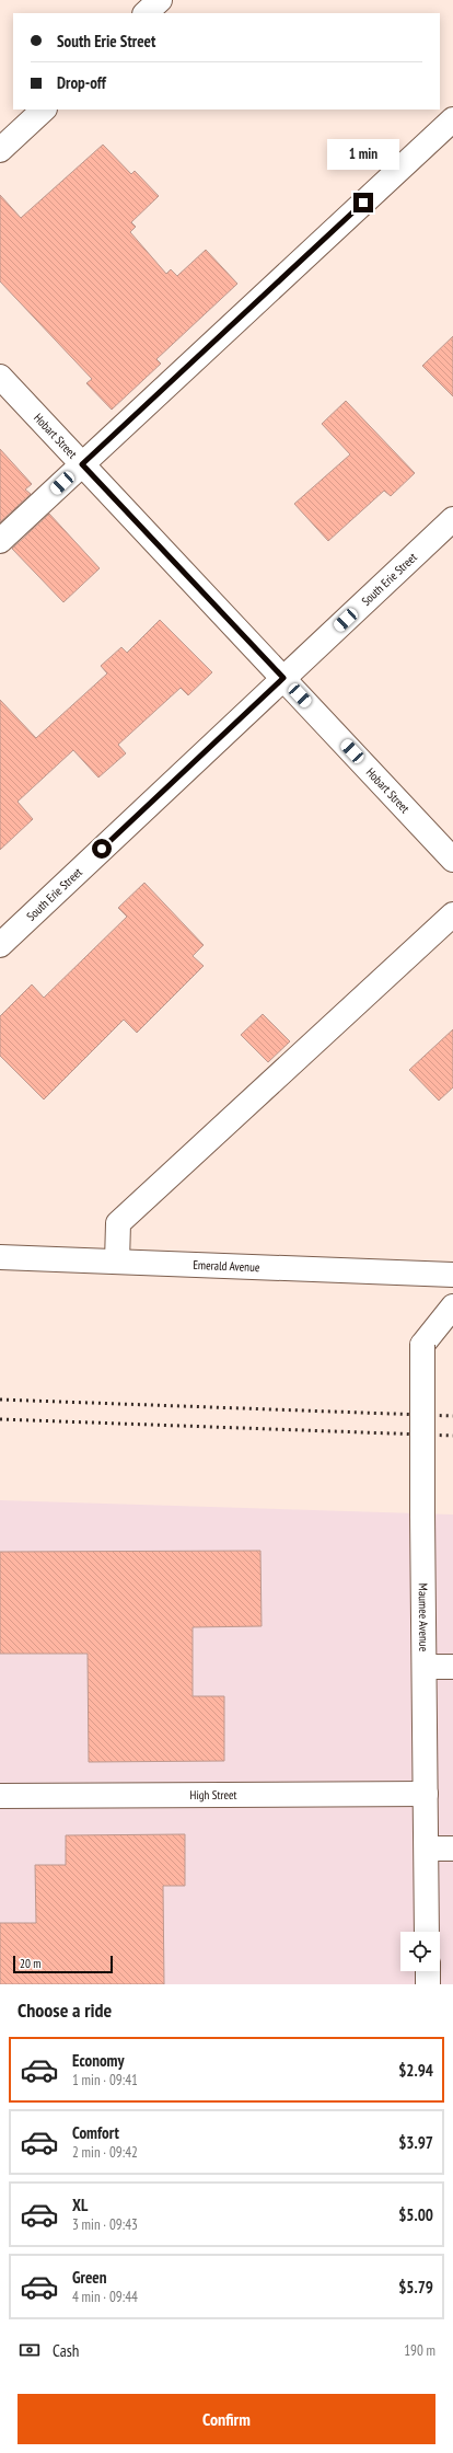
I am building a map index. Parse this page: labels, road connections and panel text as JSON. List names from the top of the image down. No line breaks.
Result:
{"streets":{"street":["Hobart Street","South Erie Street","Emerald Avenue","Maumee Avenue","High Street"]},"crossings":[["Hobart Street","South Erie Street"],["Maumee Avenue","High Street"]],"scale_bar":"20 m","page":{"banner":["South Erie Street","Drop-off"],"bubble":"1 min","scale":"20 m","heading":"Choose a ride","list":[{"name":"Economy","note":"1 min · 09:41","value":"$2.94"},{"name":"Comfort","note":"2 min · 09:42","value":"$3.97"},{"name":"XL","note":"3 min · 09:43","value":"$5.00"},{"name":"Green","note":"4 min · 09:44","value":"$5.79"}],"pay":["Cash","190 m"],"buttons":"Confirm"}}
